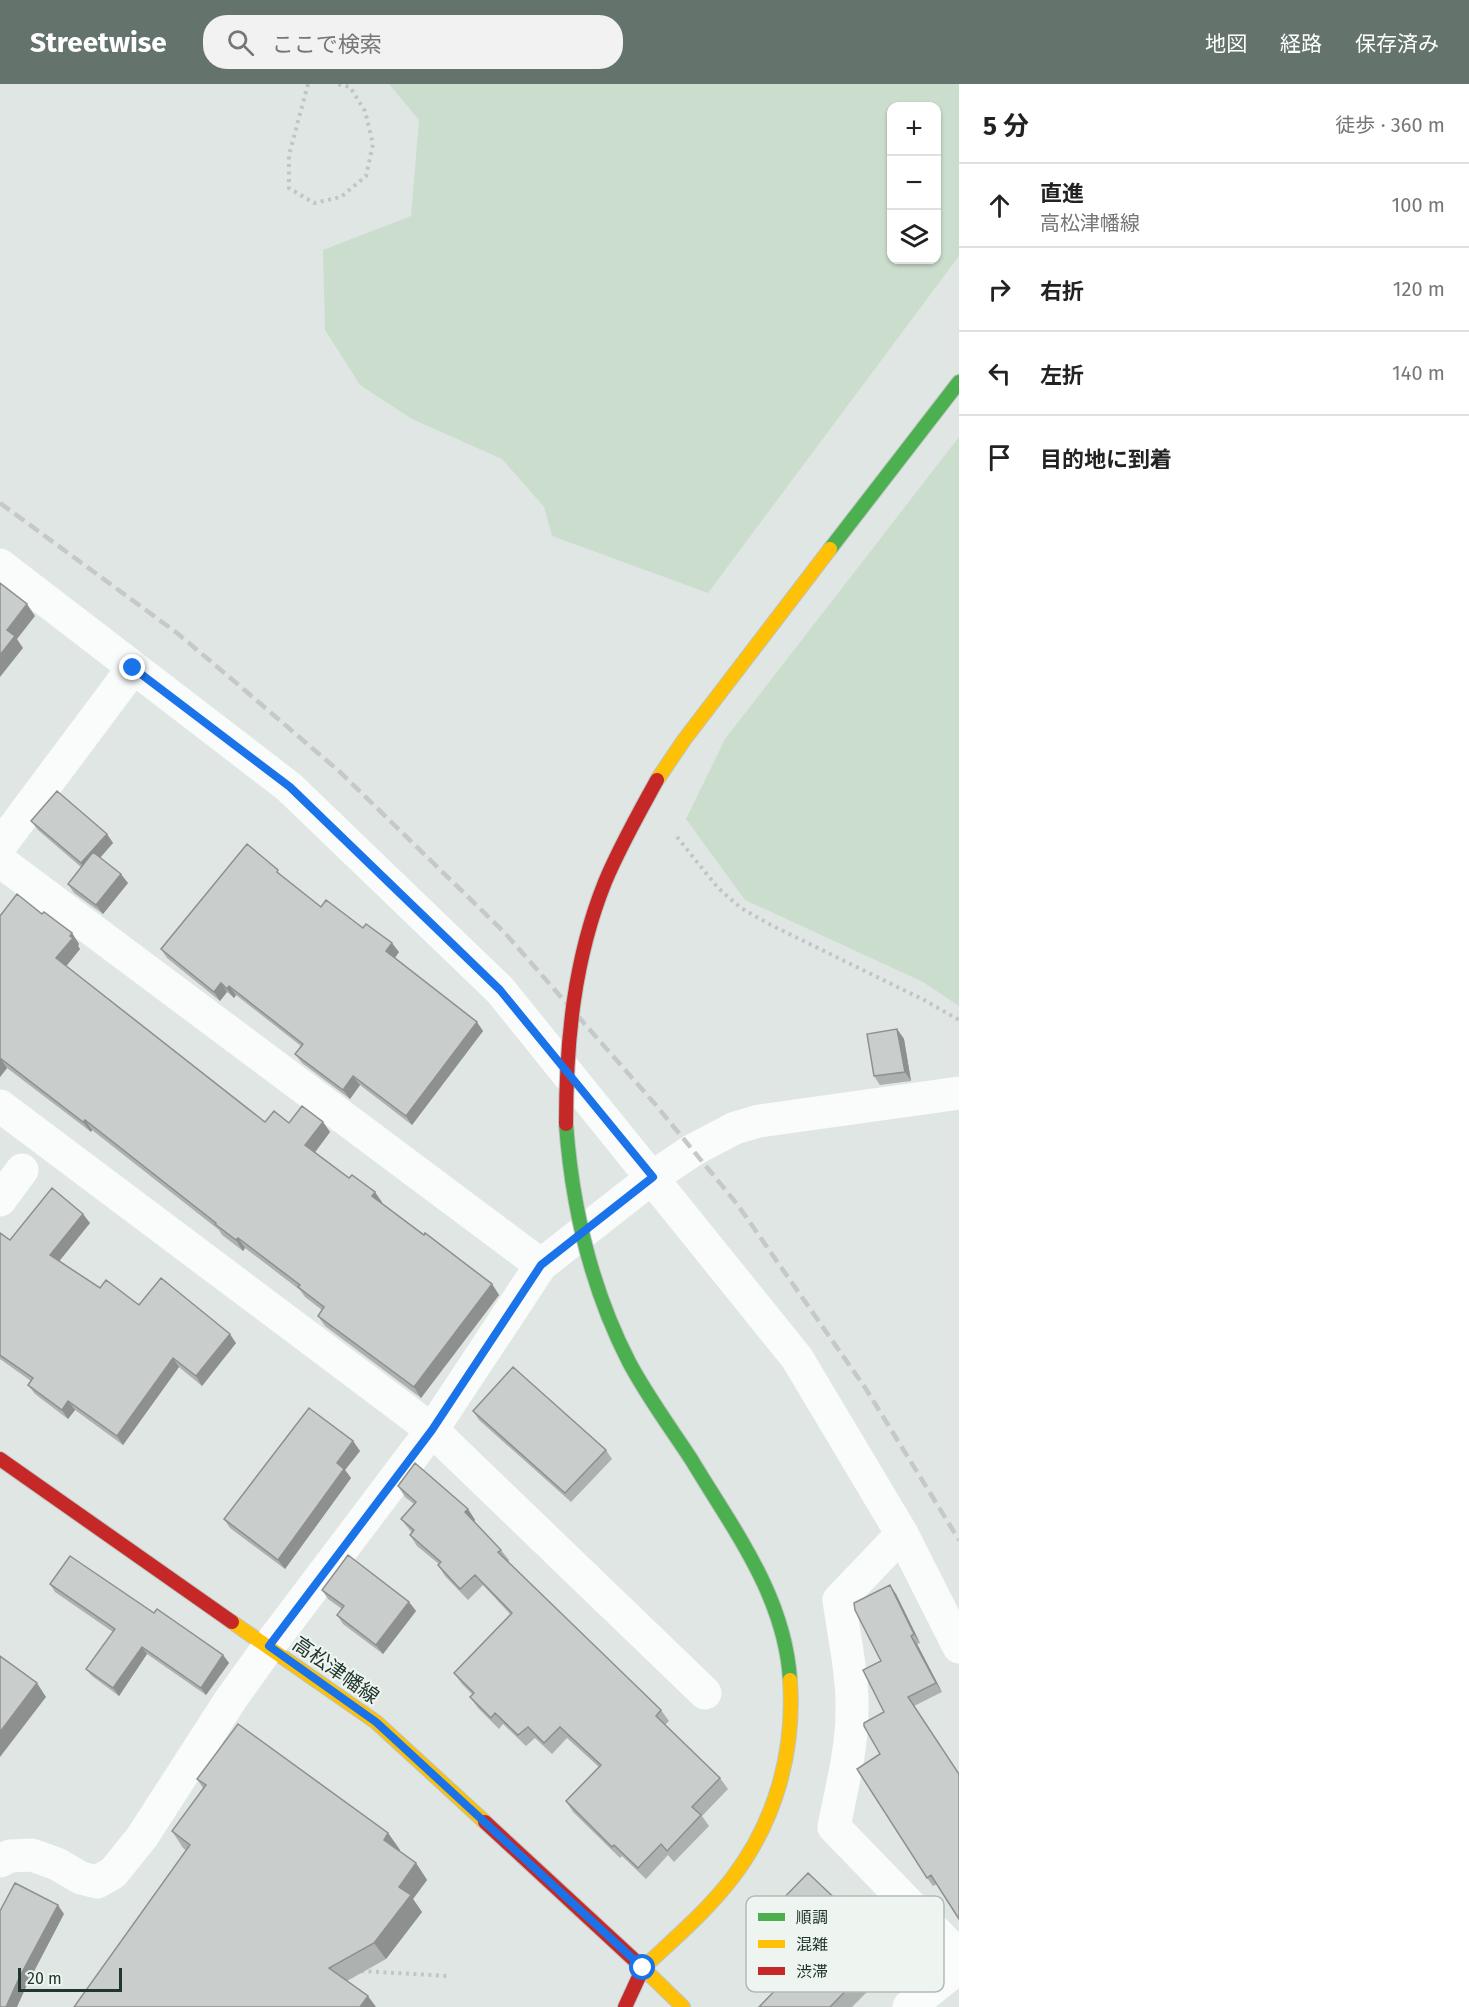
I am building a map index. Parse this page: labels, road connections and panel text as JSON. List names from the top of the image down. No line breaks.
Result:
{"streets":{"street":["高松津幡線"]},"legend":["順調","混雑","渋滞"],"scale_bar":"20 m","page":{"header":"Streetwise","search":"ここで検索","nav":["地図","経路","保存済み"],"heading":["5 分","徒歩 · 360 m"],"map_buttons":["+","−"],"list":[["直進","高松津幡線","100 m"],["右折","120 m"],["左折","140 m"],"目的地に到着"],"scale":"20 m"}}
